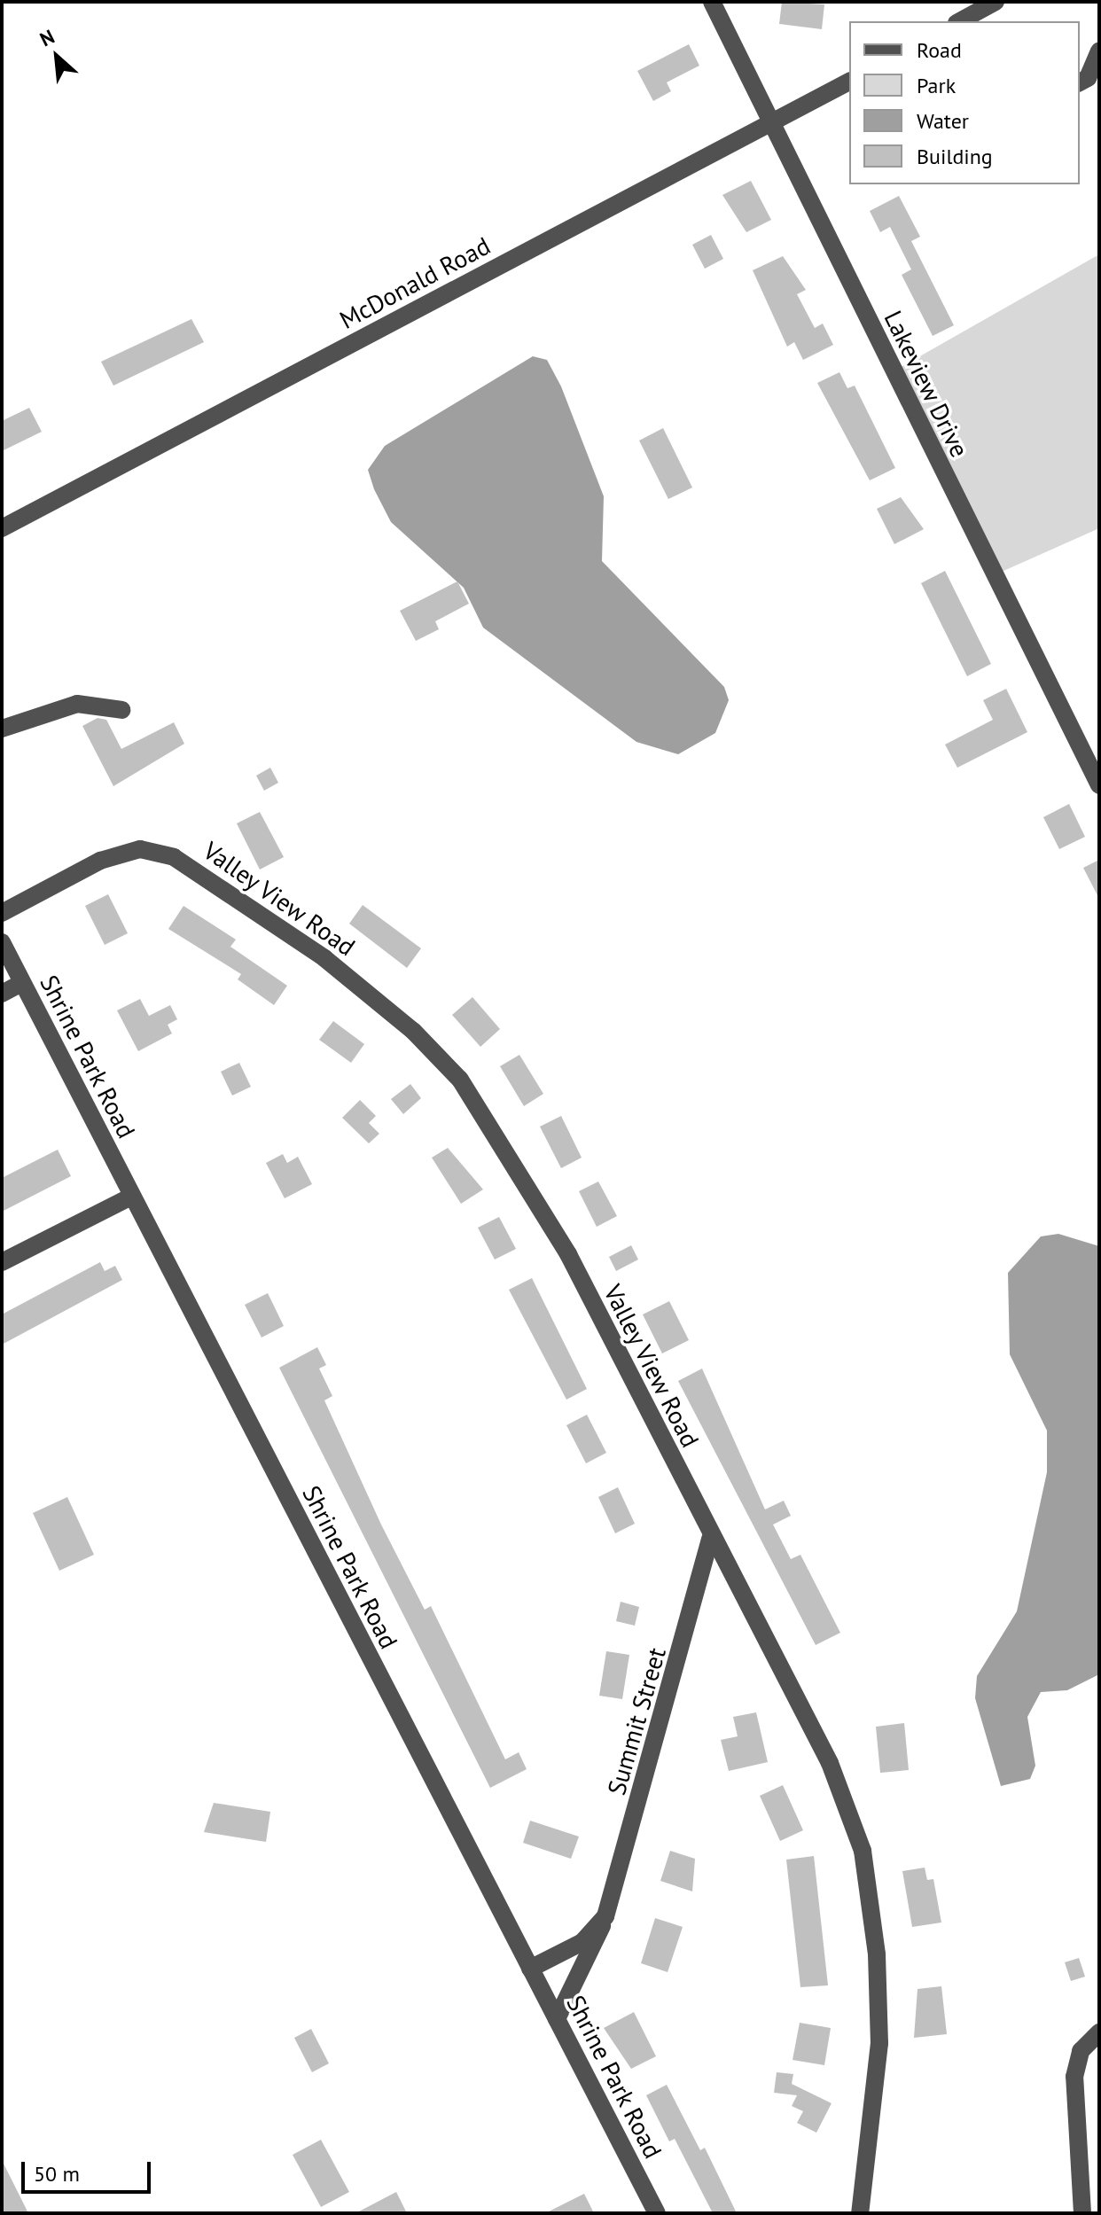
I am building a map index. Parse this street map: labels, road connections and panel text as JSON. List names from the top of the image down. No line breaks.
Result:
{"streets":{"street":["McDonald Road","Lakeview Drive","Valley View Road","Shrine Park Road","Summit Street"]},"crossings":[["McDonald Road","Lakeview Drive"],["Valley View Road","Summit Street"],["Shrine Park Road","Summit Street"]],"legend":["Road","Park","Water","Building"],"scale_bar":"50 m","north":"top left"}
